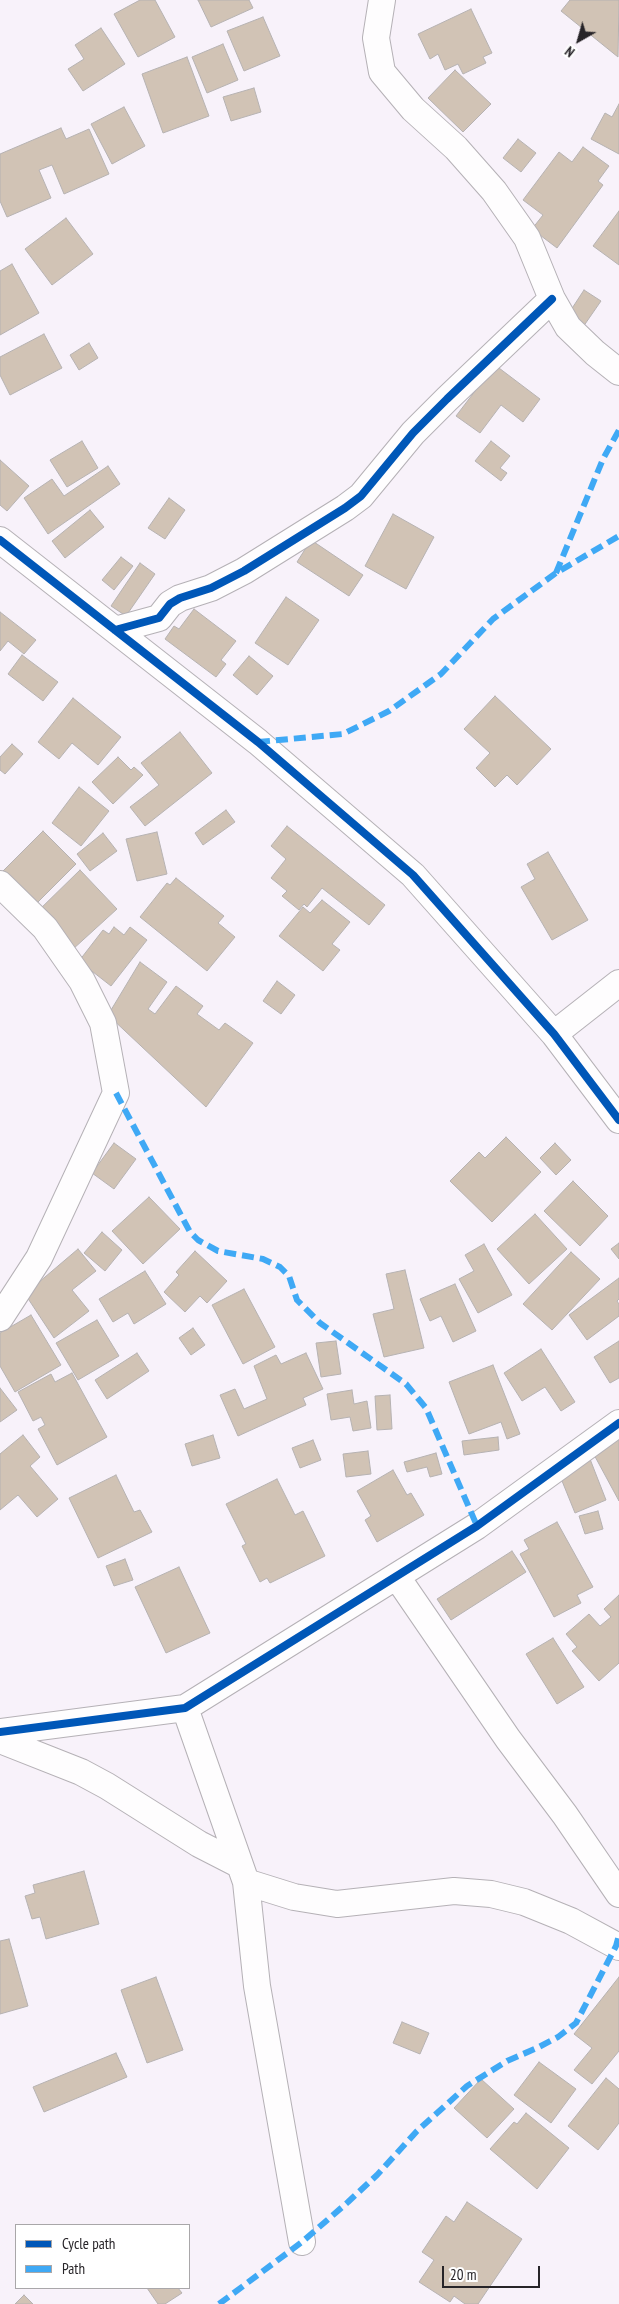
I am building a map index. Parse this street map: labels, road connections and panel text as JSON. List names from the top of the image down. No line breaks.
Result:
{"legend":["Cycle path","Path"],"scale_bar":"20 m","north":"bottom left"}
